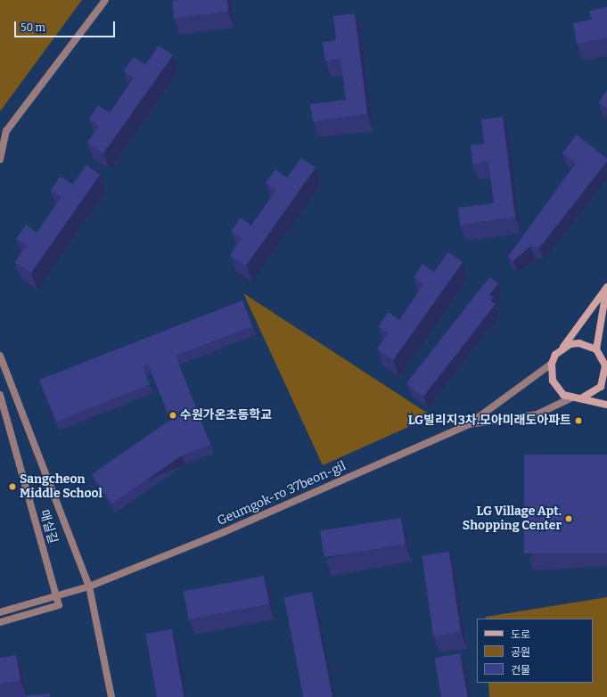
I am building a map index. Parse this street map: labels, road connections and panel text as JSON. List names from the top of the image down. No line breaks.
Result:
{"streets":{"street":["Geumgok-ro 37beon-gil","매실길"]},"crossings":[["Geumgok-ro 37beon-gil","매실길"]],"places":["수원가온초등학교","LG빌리지3차.모아미래도아파트","Sangcheon Middle School","LG Village Apt. Shopping Center"],"legend":["도로","공원","건물"],"scale_bar":"50 m"}
